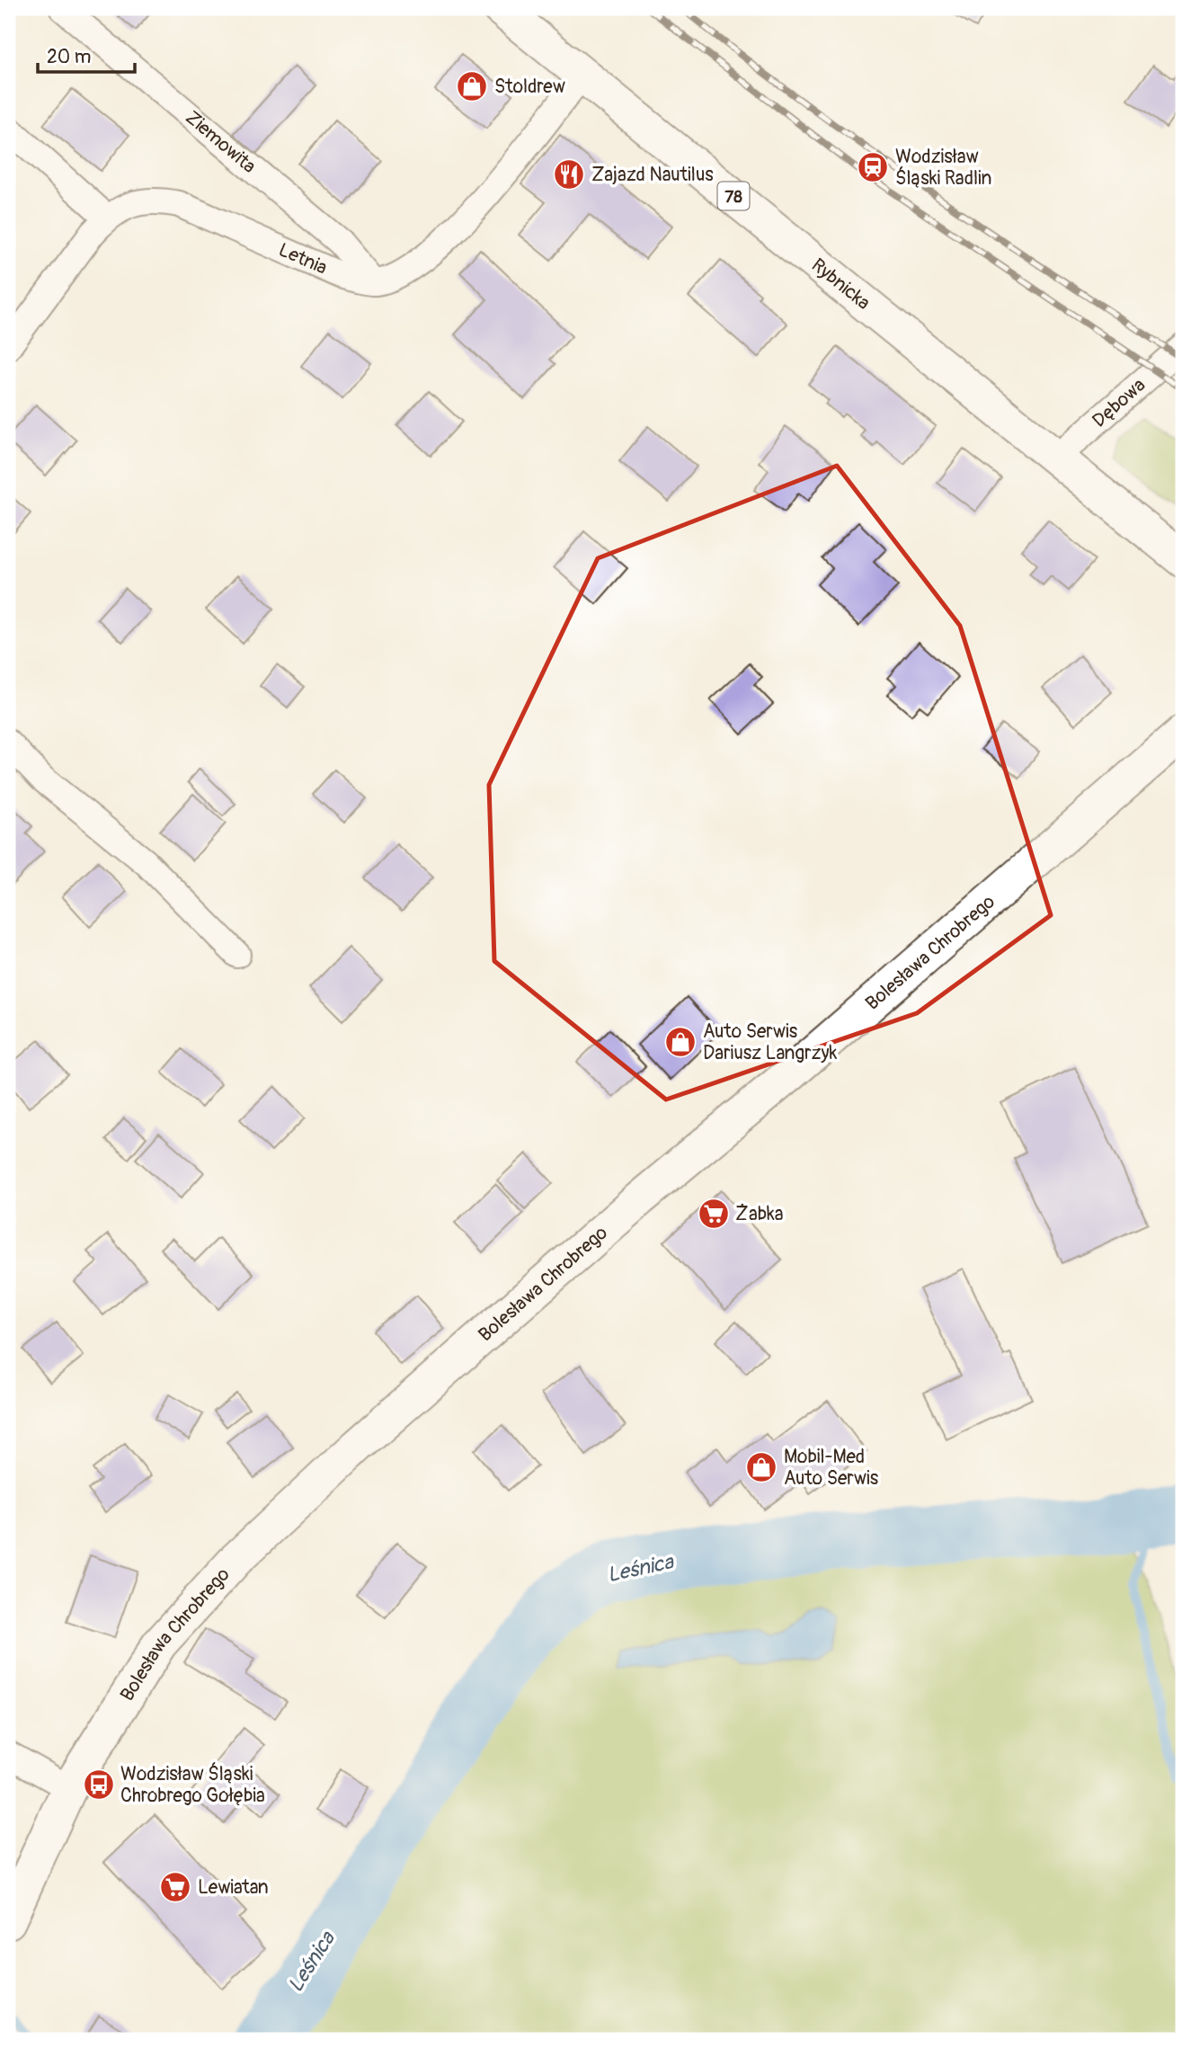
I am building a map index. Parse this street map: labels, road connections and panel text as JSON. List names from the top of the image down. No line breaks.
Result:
{"streets":{"street":["Ziemowita","78","Letnia","Rybnicka","Dębowa","Bolesława Chrobrego"]},"crossings":[["Ziemowita","Letnia"],["Rybnicka","Dębowa"]],"water":["Leśnica"],"places":{"shop":["Stoldrew","Auto Serwis Dariusz Langrzyk","Mobil-Med Auto Serwis"],"station":["Wodzisław Śląski Radlin"],"restaurant":["Zajazd Nautilus"],"supermarket":["Żabka","Lewiatan"],"bus stop":["Wodzisław Śląski Chrobrego Gołębia"]},"scale_bar":"20 m"}
